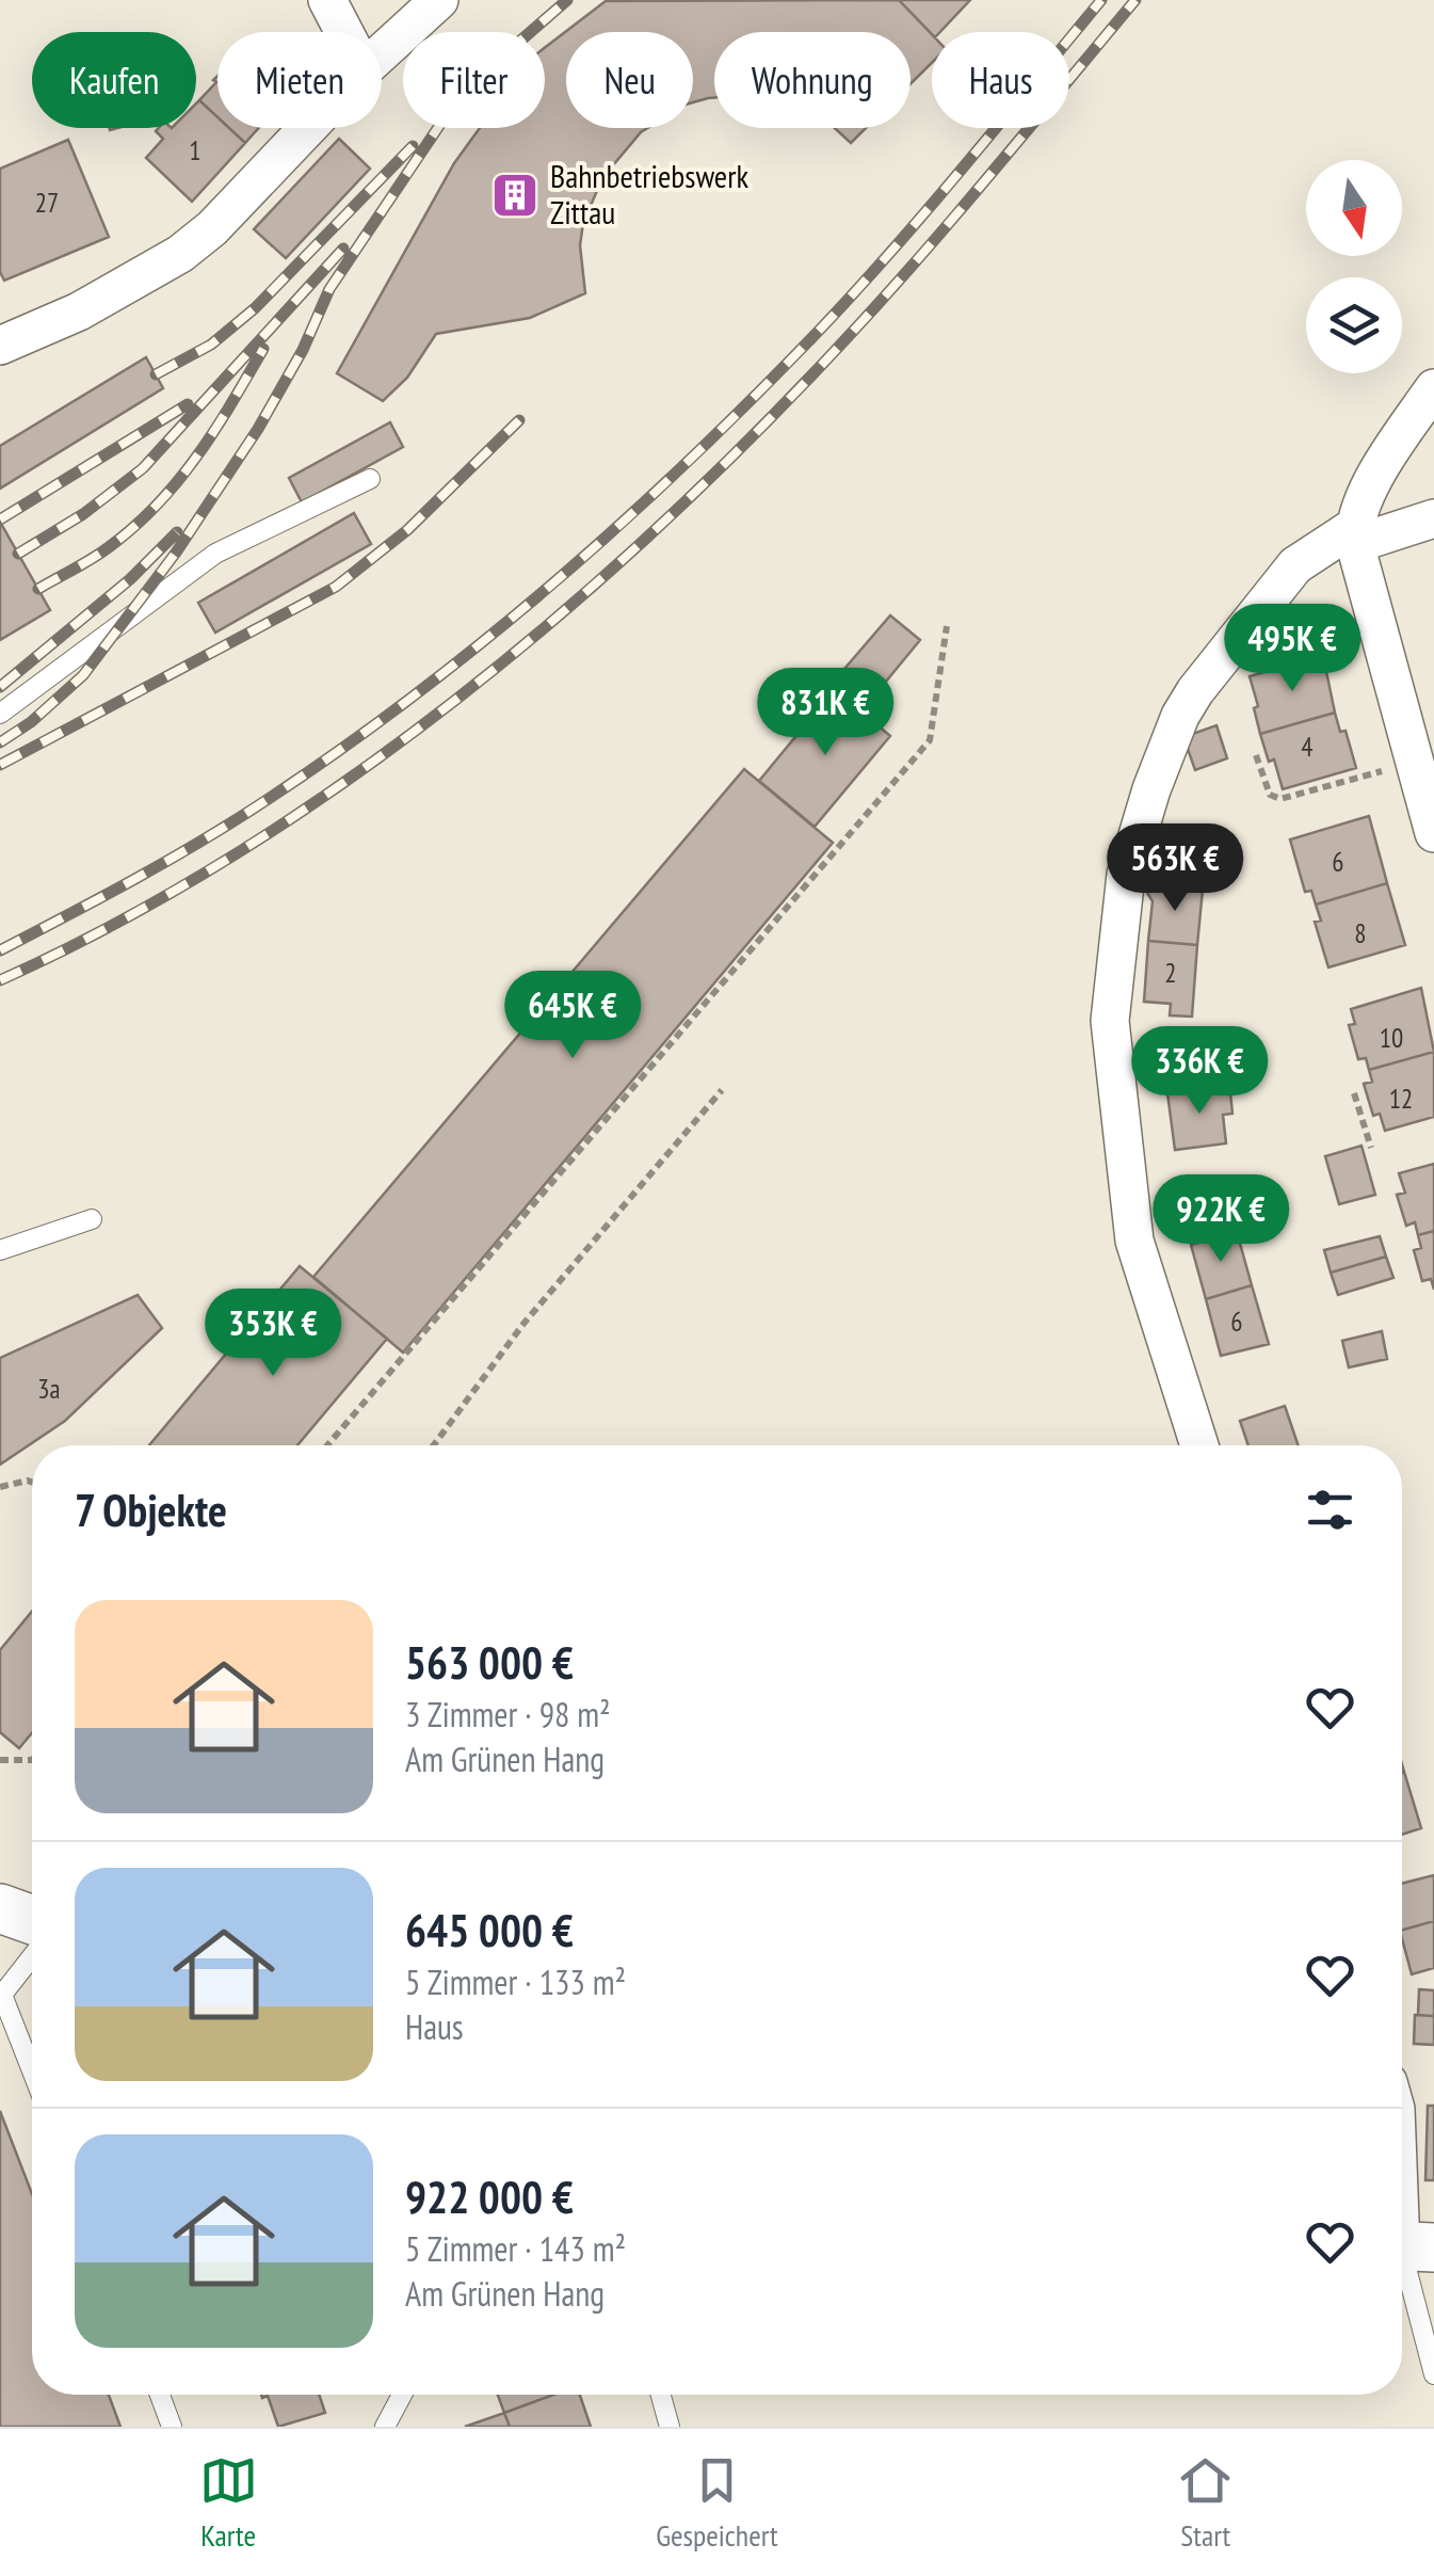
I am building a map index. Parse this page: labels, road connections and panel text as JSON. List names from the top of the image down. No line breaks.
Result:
{"places":{"building":["Bahnbetriebswerk Zittau"]},"house_numbers":["1","27","4","6","8","2","10","12","6","3a"],"north":"bottom","page":{"chip":["Kaufen","Mieten","Filter","Neu","Wohnung","Haus"],"price":["495K €","831K €","563K €","645K €","336K €","922K €","353K €"],"heading":"7 Objekte","list":[{"name":"563 000 €","note":"3 Zimmer · 98 m² · Am Grünen Hang"},{"name":"645 000 €","note":"5 Zimmer · 133 m² · Haus"},{"name":"922 000 €","note":"5 Zimmer · 143 m² · Am Grünen Hang"}],"tabs":["Karte","Gespeichert","Start"]}}
